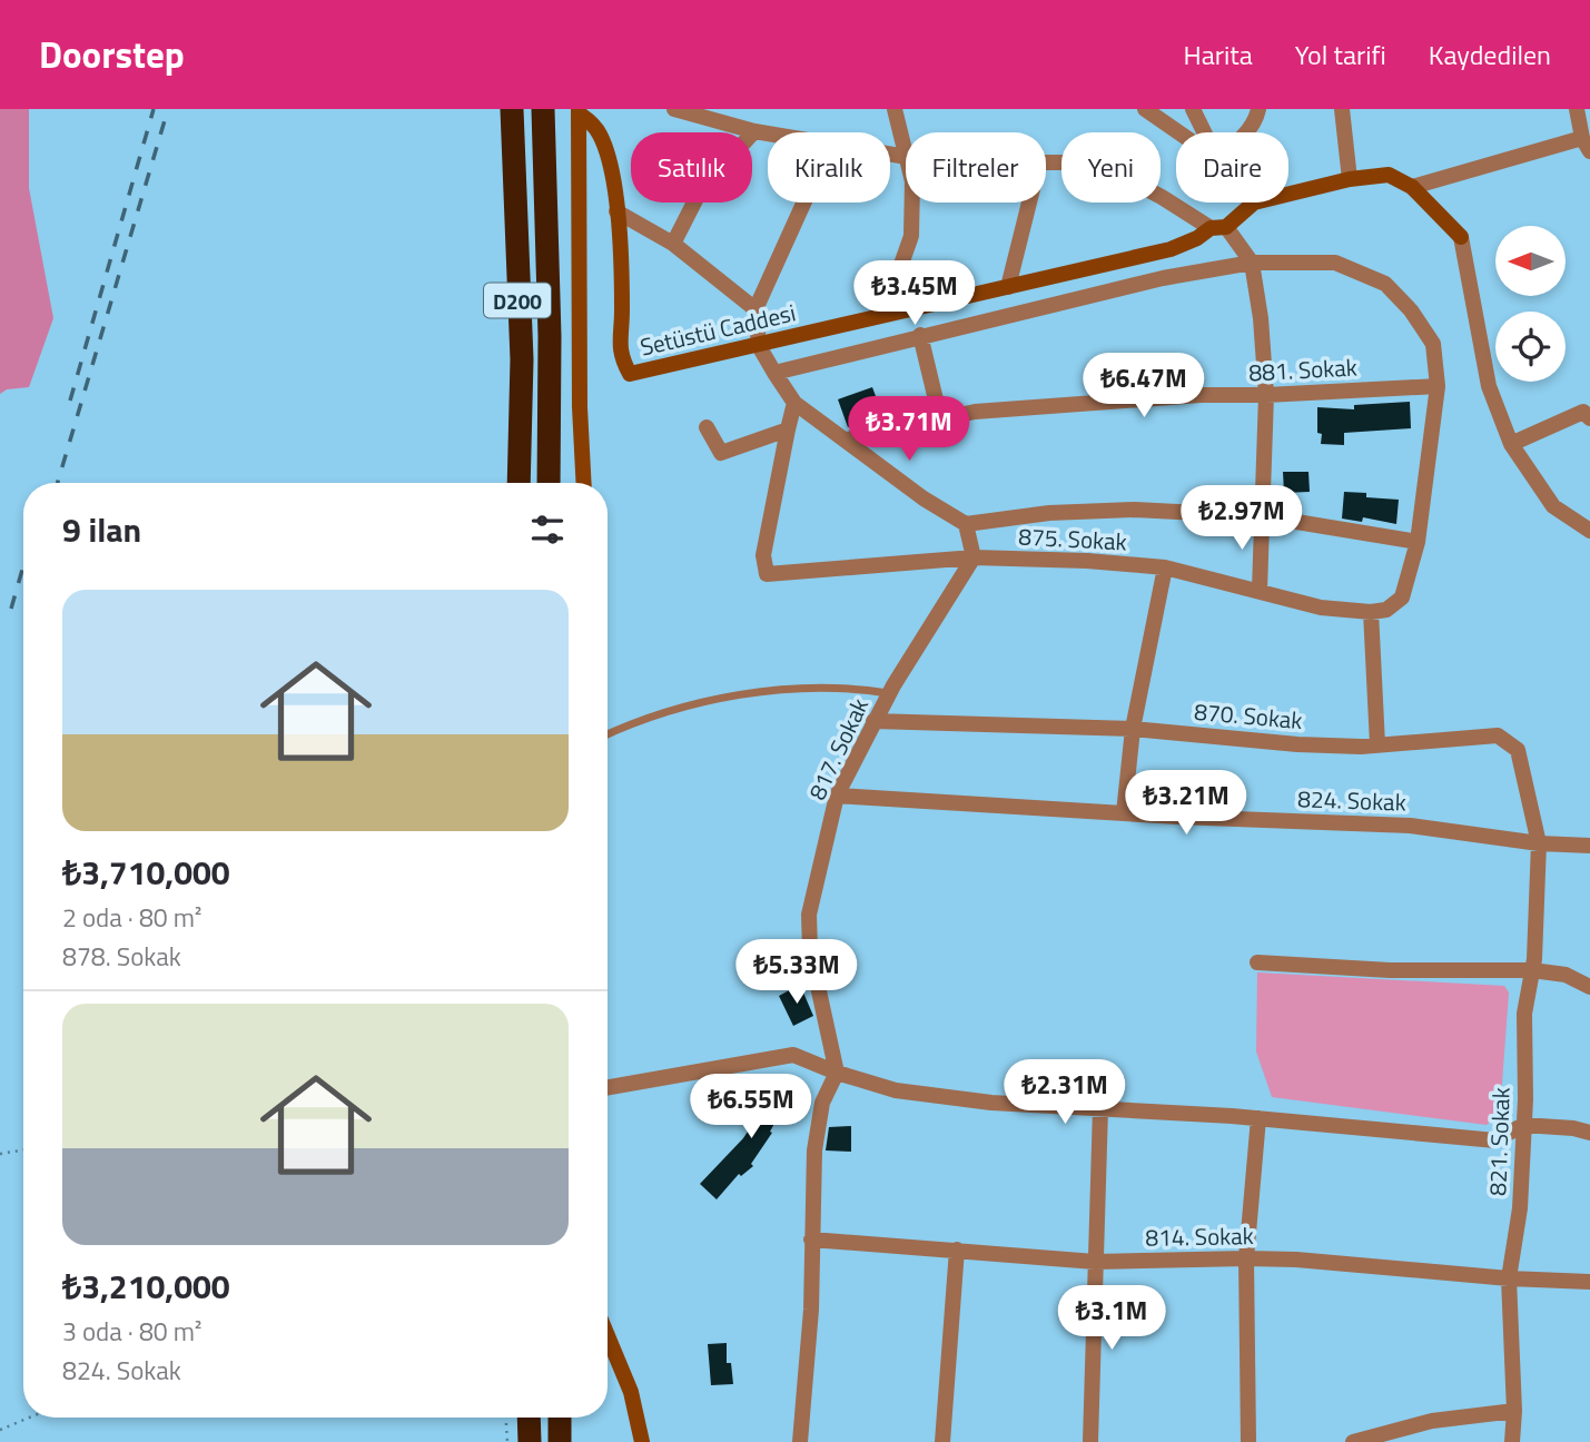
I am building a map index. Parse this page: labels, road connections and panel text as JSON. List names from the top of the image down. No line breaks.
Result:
{"streets":{"highway":["D200"],"street":["Setüstü Caddesi","881. Sokak","875. Sokak","870. Sokak","817. Sokak","824. Sokak","821. Sokak","814. Sokak"]},"crossings":[["875. Sokak","817. Sokak"],["870. Sokak","817. Sokak"],["870. Sokak","824. Sokak"],["870. Sokak","821. Sokak"],["817. Sokak","824. Sokak"],["824. Sokak","821. Sokak"],["821. Sokak","814. Sokak"]],"north":"left","page":{"header":"Doorstep","nav":["Harita","Yol tarifi","Kaydedilen"],"chip":["Satılık","Kiralık","Filtreler","Yeni","Daire"],"price":["₺3.45M","₺6.47M","₺3.71M","₺2.97M","₺3.21M","₺5.33M","₺2.31M","₺6.55M","₺3.1M"],"heading":"9 ilan","list":[{"name":"₺3,710,000","note":"2 oda · 80 m² · 878. Sokak"},{"name":"₺3,210,000","note":"3 oda · 80 m² · 824. Sokak"}]}}
